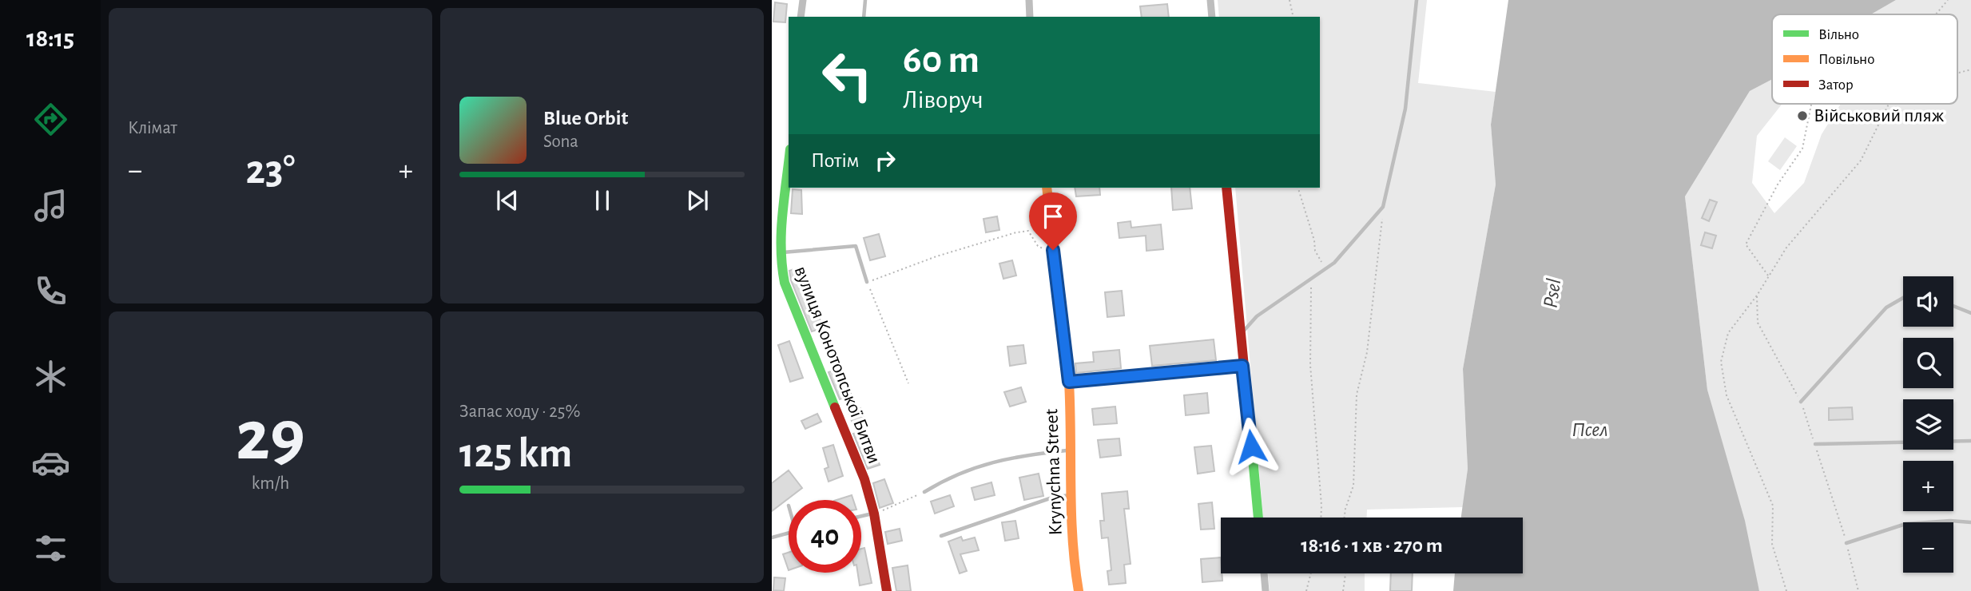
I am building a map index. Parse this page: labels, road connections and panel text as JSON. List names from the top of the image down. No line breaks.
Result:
{"streets":{"street":["вулиця Конотопської Битви","Krynychna Street"]},"water":["Psel","Псел"],"places":["Військовий пляж"],"legend":["Вільно","Повільно","Затор"],"page":{"tabs":"18:15","tile":["Клімат",["29","km/h"],["Запас ходу · 25%","125 km"]],"turn":["60 m","Ліворуч"],"song":["Blue Orbit","Sona"],"then":"Потім","heat":["−","23°","+"],"map_buttons":["+","−"],"limit":"40","trip":"18:16 · 1 хв · 270 m"}}
